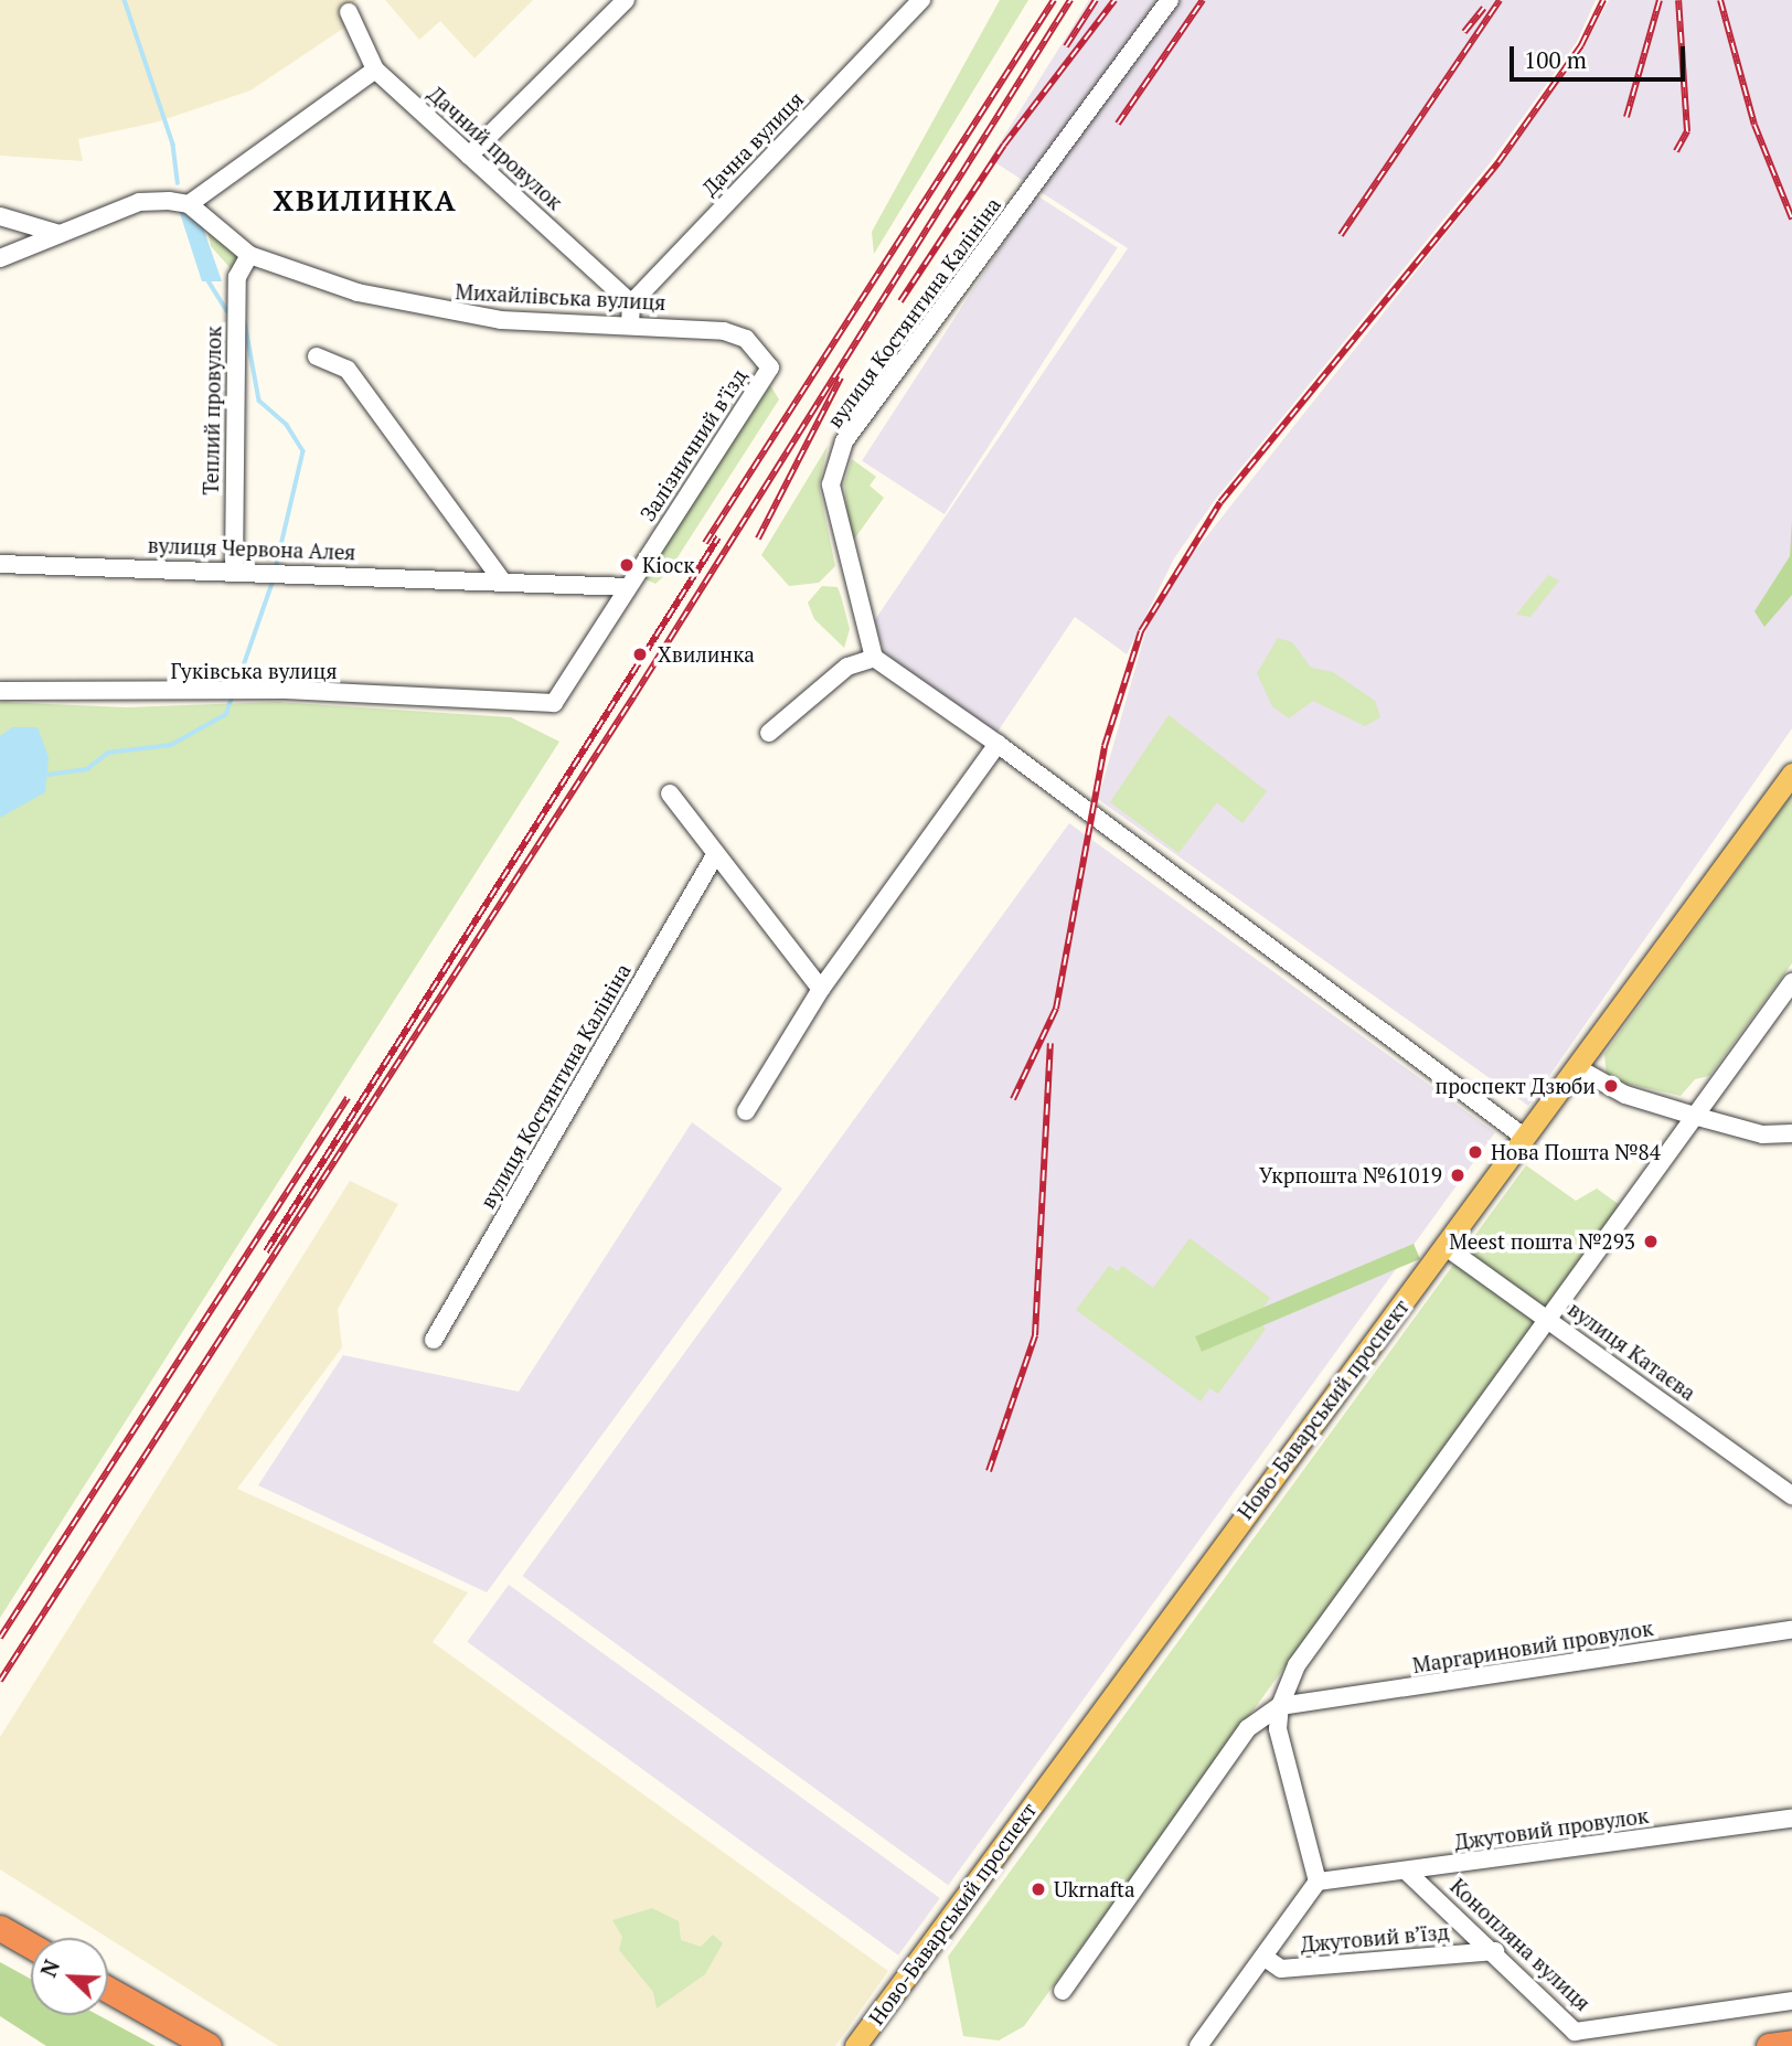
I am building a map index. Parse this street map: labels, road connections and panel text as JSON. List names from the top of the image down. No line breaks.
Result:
{"streets":{"main road":["Ново-Баварський проспект"],"street":["Дачна вулиця","Дачний провулок","Михайлівська вулиця","вулиця Костянтина Калініна","Теплий провулок","Залізничний в’їзд","вулиця Червона Алея","Гуківська вулиця","вулиця Катаєва","Маргариновий провулок","Джутовий провулок","Джутовий в’їзд","Конопляна вулиця"]},"crossings":[["Дачна вулиця","Дачний провулок"],["Михайлівська вулиця","Теплий провулок"],["Михайлівська вулиця","Залізничний в’їзд"],["Теплий провулок","вулиця Червона Алея"],["Залізничний в’їзд","вулиця Червона Алея"],["Залізничний в’їзд","Гуківська вулиця"],["вулиця Катаєва","Ново-Баварський проспект"],["Джутовий провулок","Конопляна вулиця"],["Джутовий в’їзд","Конопляна вулиця"]],"districts":["ХВИЛИНКА"],"places":["Кіоск","Хвилинка","проспект Дзюби","Нова Пошта №84","Укрпошта №61019","Meest пошта №293","Ukrnafta"],"scale_bar":"100 m","north":"top left"}
